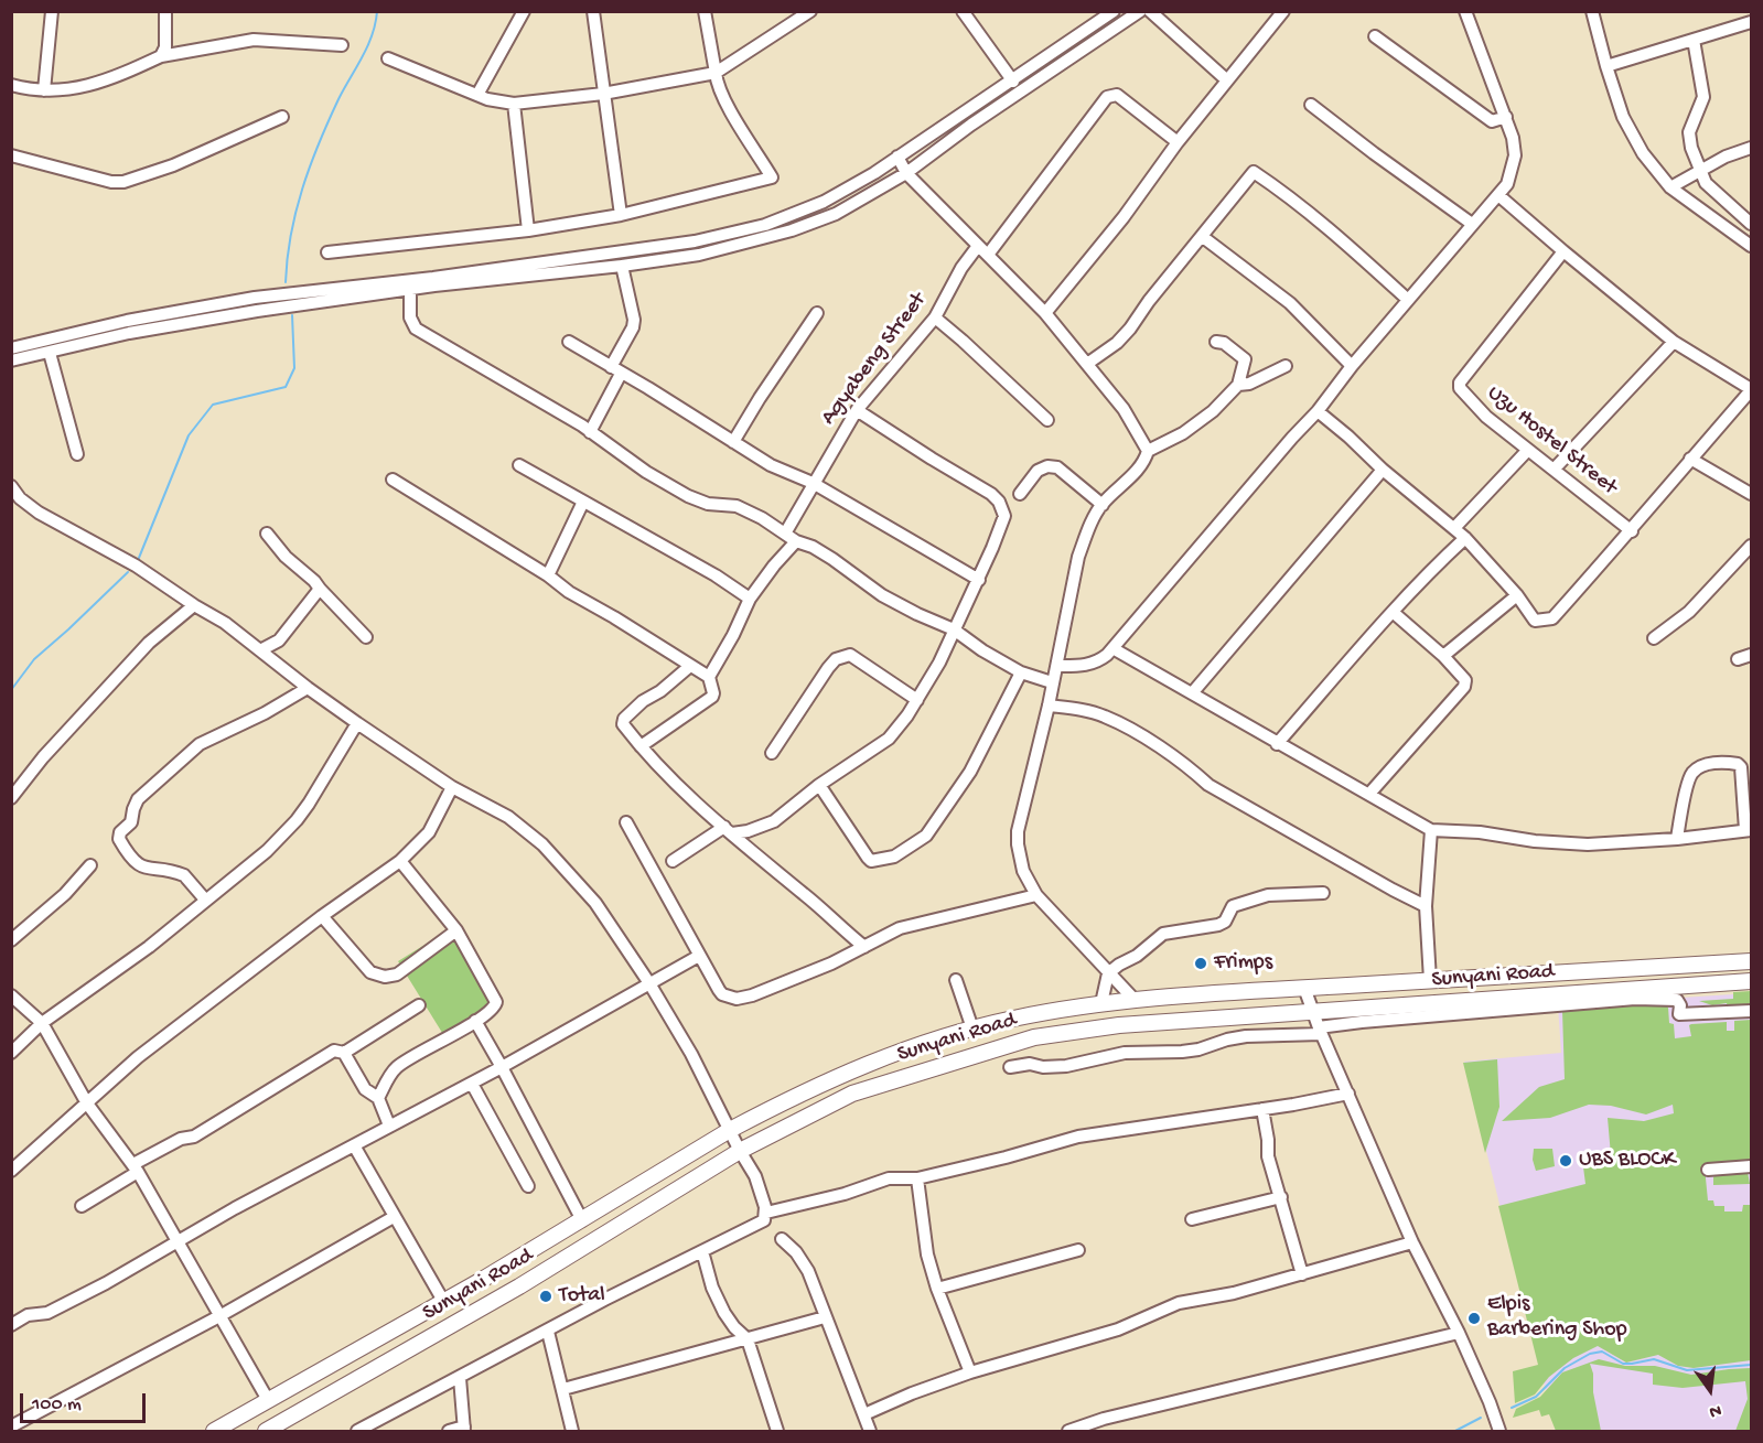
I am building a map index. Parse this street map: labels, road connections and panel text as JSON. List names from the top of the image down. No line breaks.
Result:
{"streets":{"main road":["Sunyani Road"],"street":["Agyabeng Street","Uzu Hostel Street"]},"places":["Frimps","UBS BLOCK","Total","Elpis Barbering Shop"],"scale_bar":"100 m","north":"bottom"}
